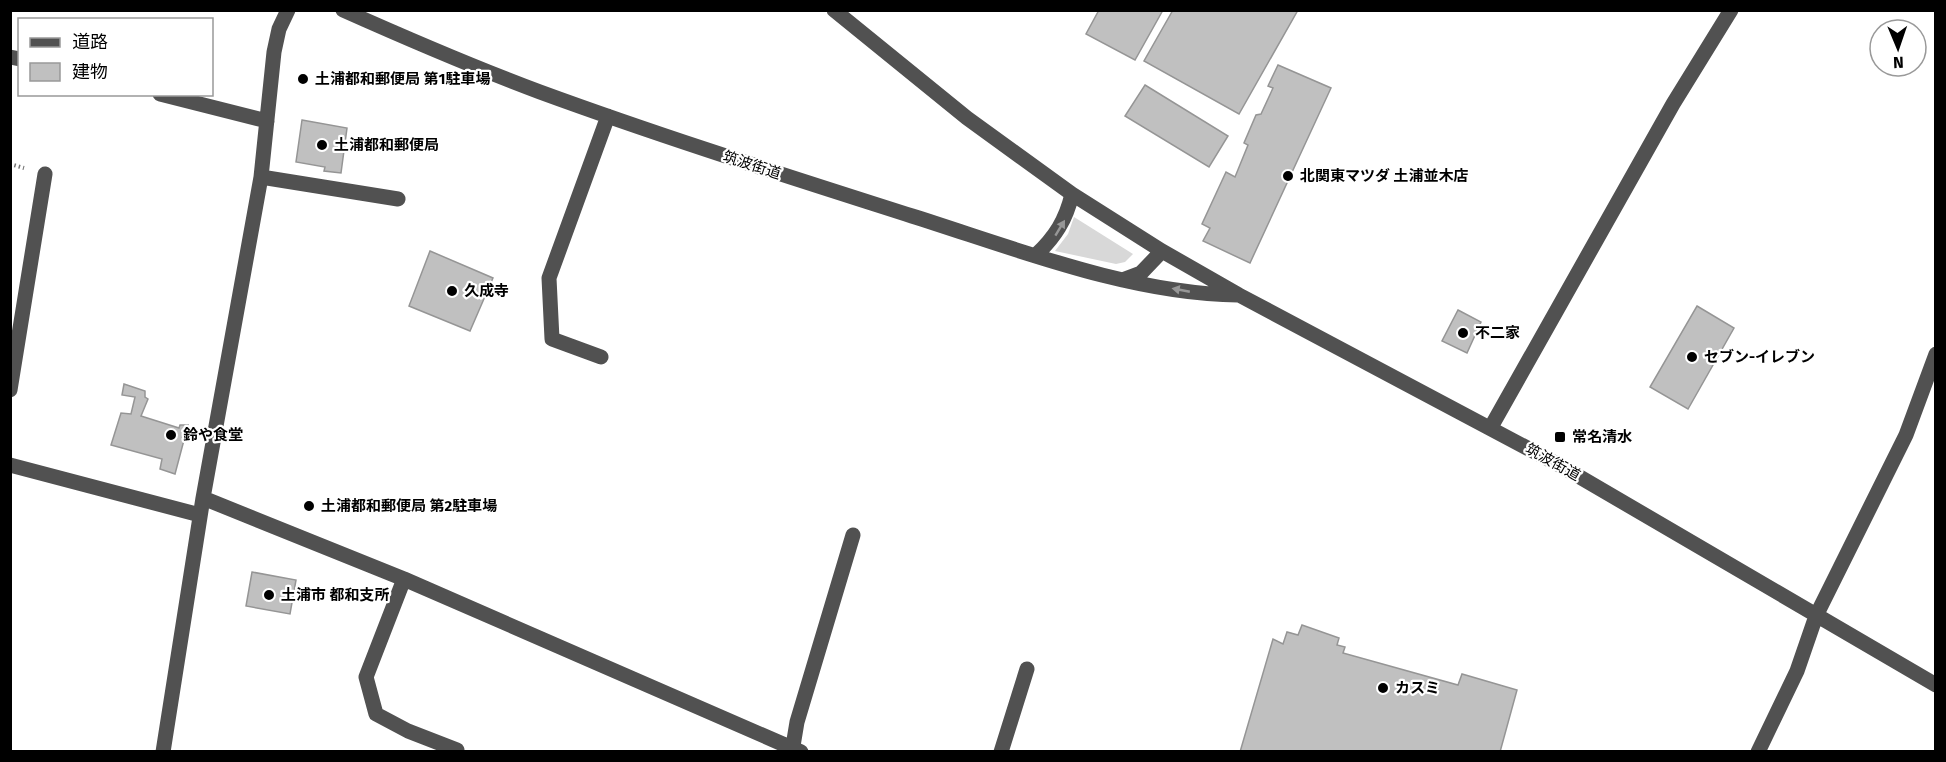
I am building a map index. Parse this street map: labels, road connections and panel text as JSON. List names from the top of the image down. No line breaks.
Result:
{"streets":{"street":["筑波街道"]},"places":{"other":["土浦都和郵便局 第1駐車場","土浦都和郵便局","北関東マツダ 土浦並木店","久成寺","不二家","セブン-イレブン","鈴や食堂","土浦都和郵便局 第2駐車場","土浦市 都和支所","カスミ"],"transit":["常名清水"]},"legend":["道路","建物"],"north":"bottom"}
